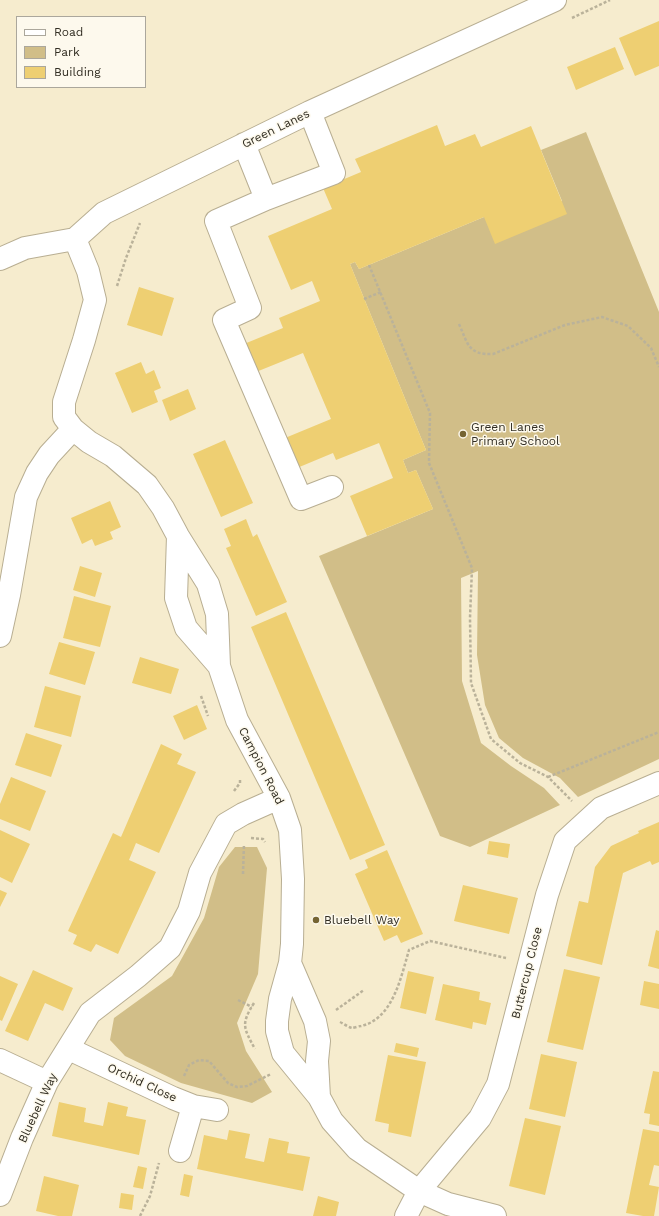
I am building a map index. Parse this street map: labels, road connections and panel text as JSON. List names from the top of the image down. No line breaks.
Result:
{"streets":{"street":["Green Lanes","Campion Road","Buttercup Close","Orchid Close","Bluebell Way"]},"crossings":[["Campion Road","Buttercup Close"],["Campion Road","Bluebell Way"],["Orchid Close","Bluebell Way"]],"places":["Green Lanes Primary School","Bluebell Way"],"legend":["Road","Park","Building"]}
